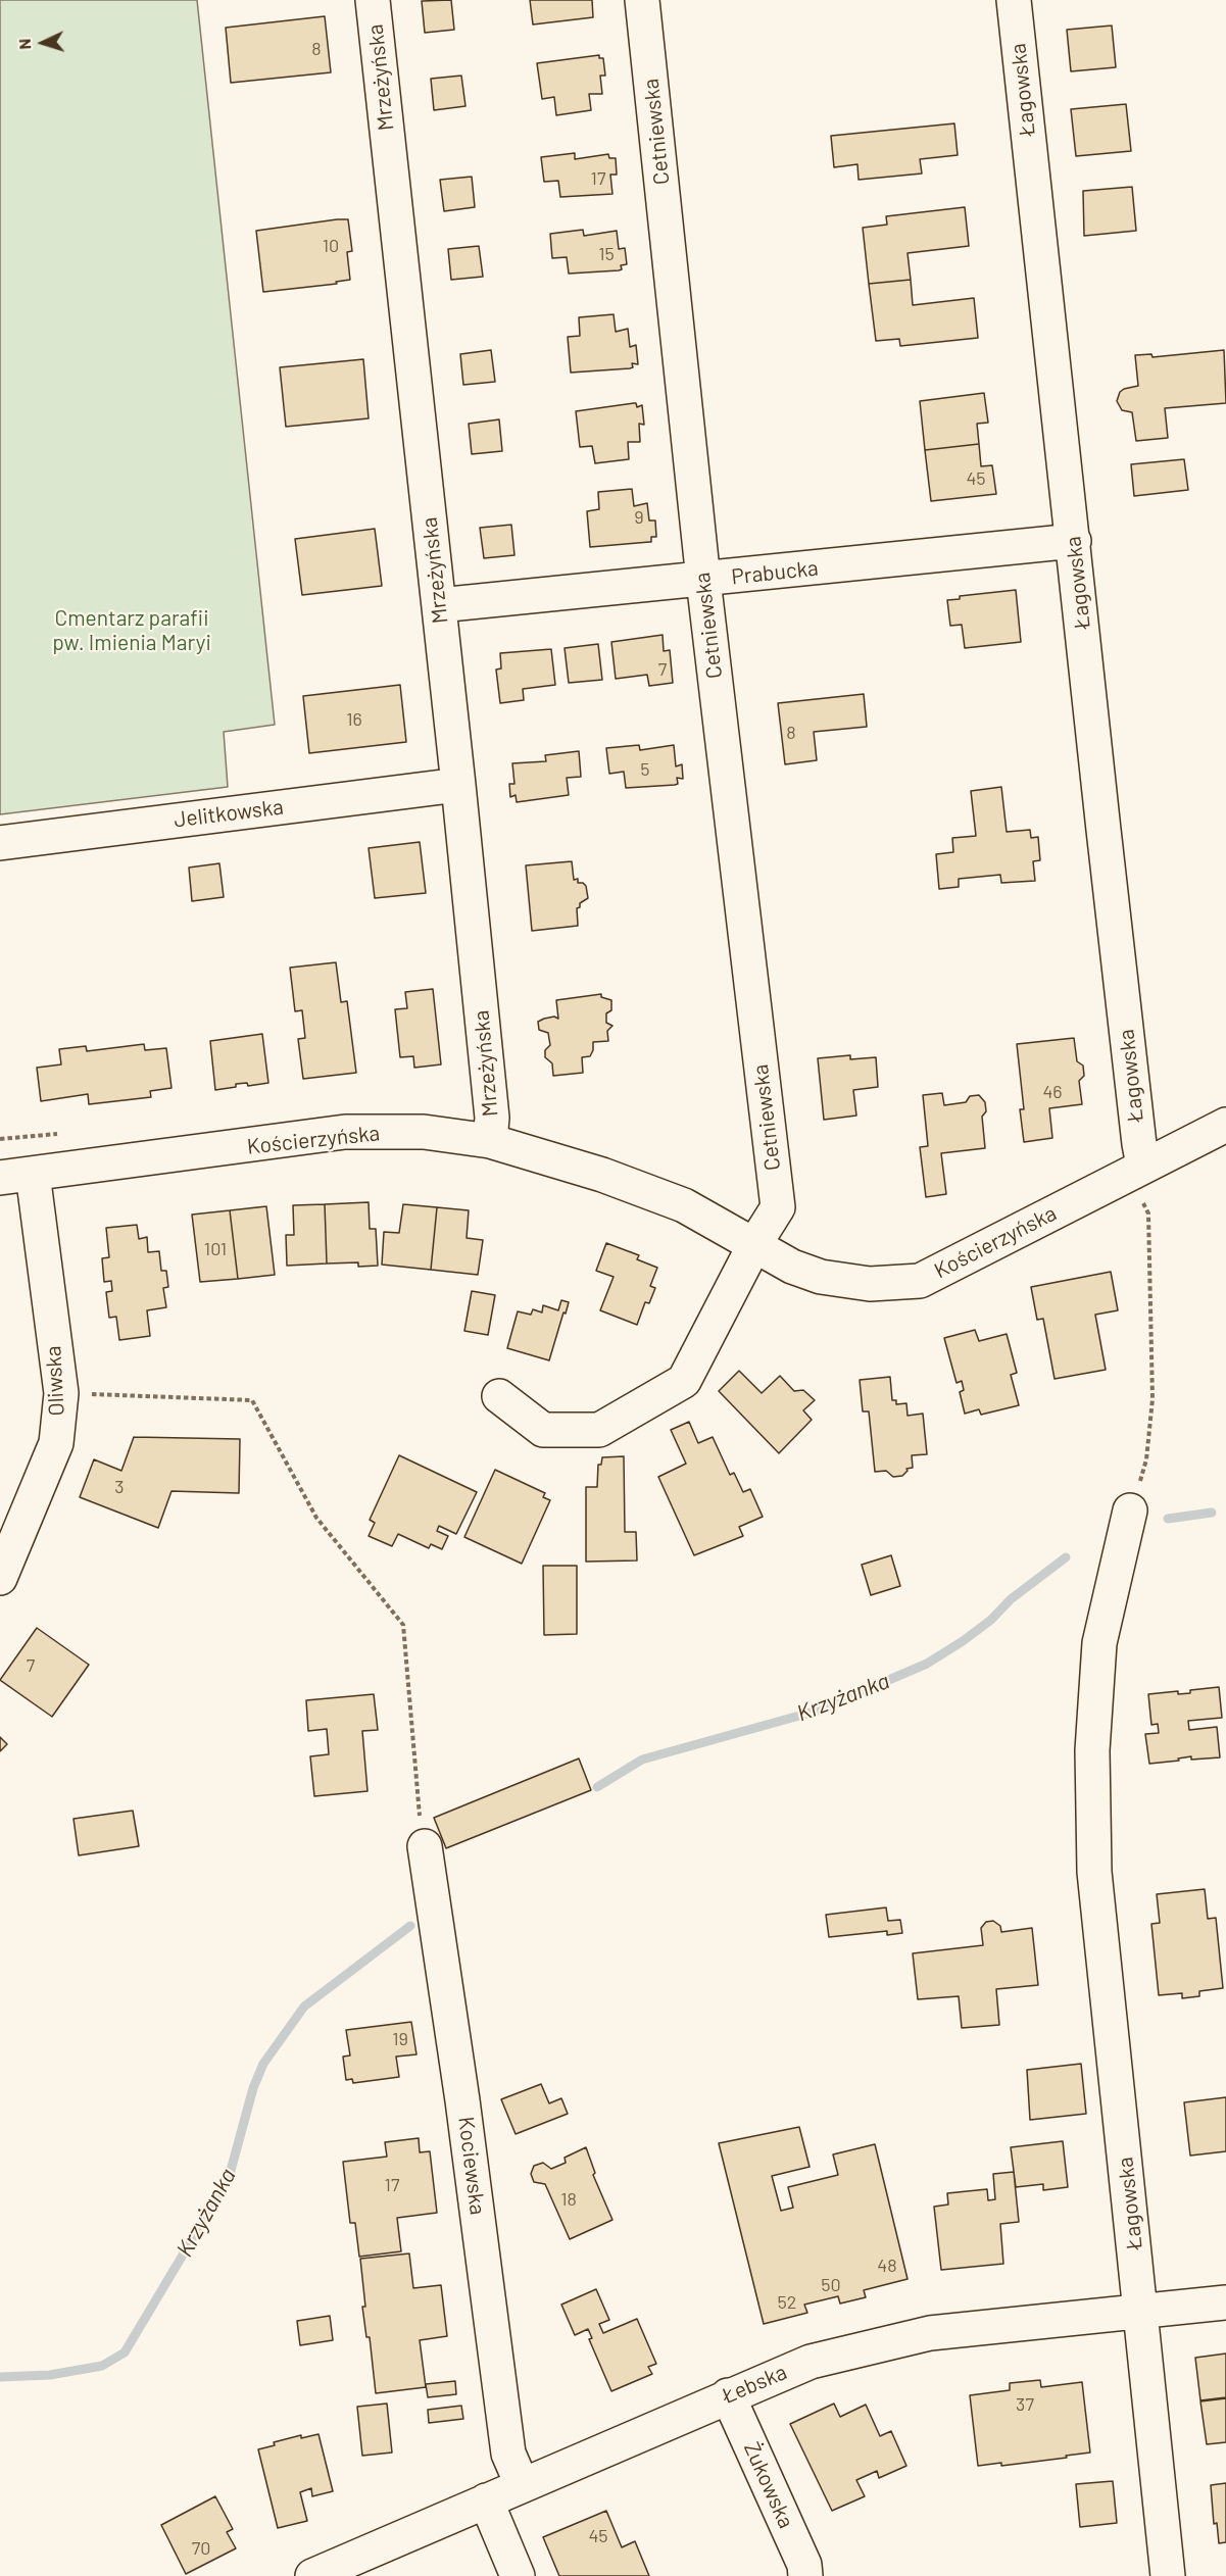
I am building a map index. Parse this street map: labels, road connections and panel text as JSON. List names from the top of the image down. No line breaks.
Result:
{"streets":{"street":["Mrzeżyńska","Łagowska","Cetniewska","Prabucka","Jelitkowska","Kościerzyńska","Oliwska","Kociewska","Łebska","Żukowska"]},"crossings":[["Mrzeżyńska","Prabucka"],["Mrzeżyńska","Jelitkowska"],["Mrzeżyńska","Kościerzyńska"],["Łagowska","Prabucka"],["Łagowska","Kościerzyńska"],["Łagowska","Łebska"],["Cetniewska","Prabucka"],["Cetniewska","Kościerzyńska"],["Kościerzyńska","Oliwska"],["Kociewska","Łebska"],["Łebska","Żukowska"]],"water":["Krzyżanka"],"parks":["Cmentarz parafii pw. Imienia Maryi"],"house_numbers":["8","17","10","15","45","9","7","16","8","5","46","101","3","7","19","17","18","48","50","52","37","45","70"],"north":"left"}
